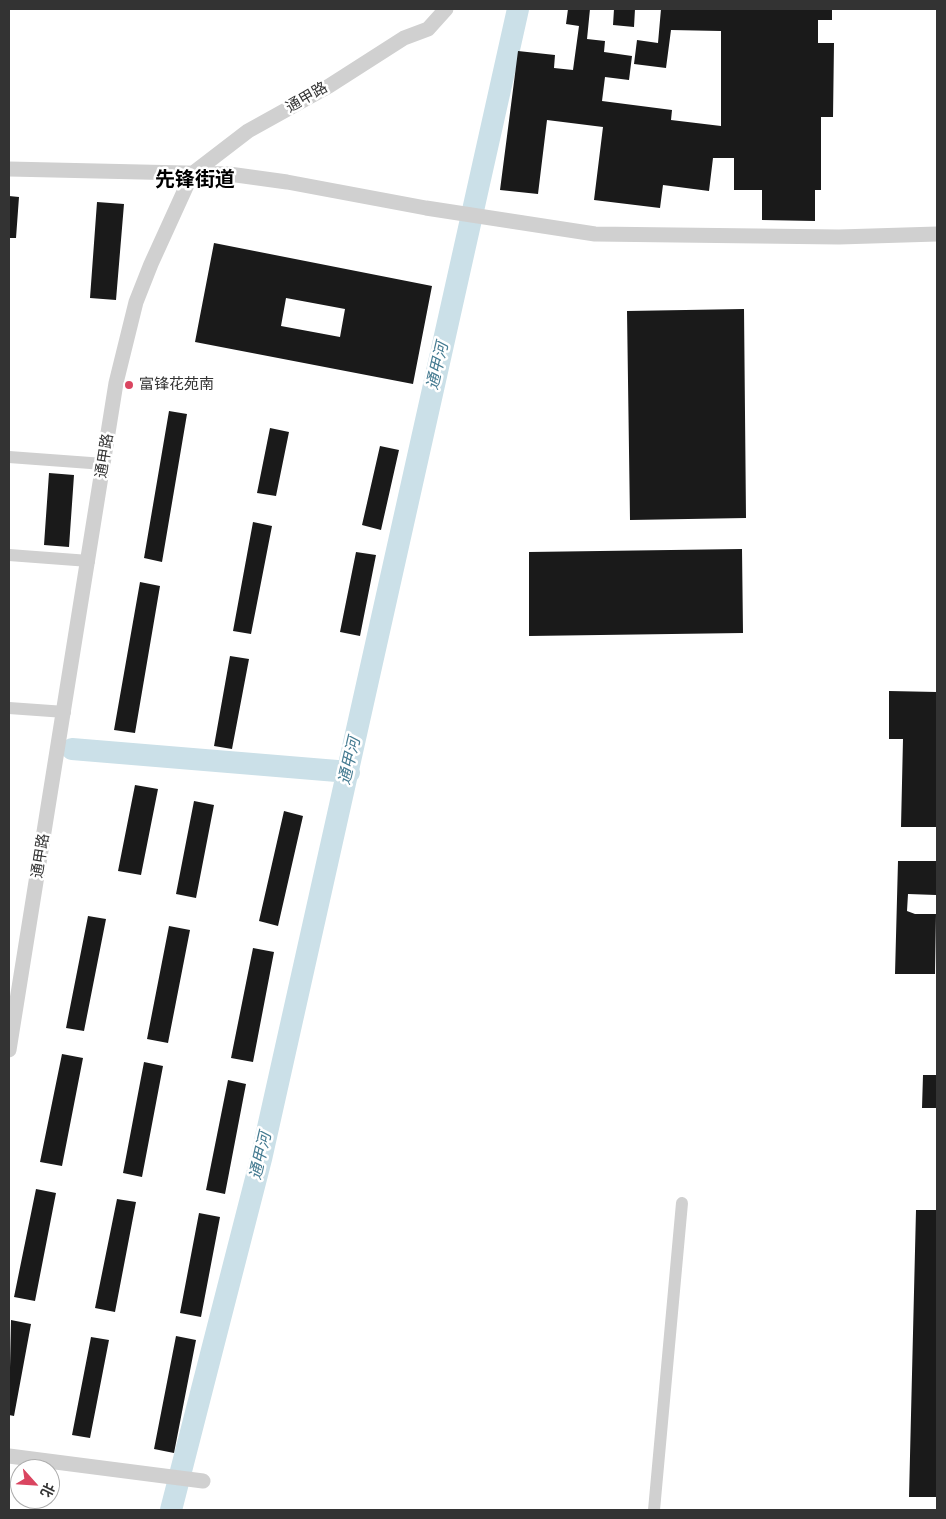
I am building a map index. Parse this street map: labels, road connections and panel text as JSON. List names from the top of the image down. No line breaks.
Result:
{"streets":{"street":["通甲路"]},"districts":["先锋街道"],"water":["通甲河"],"places":["富锋花苑南"],"north":"bottom right"}
